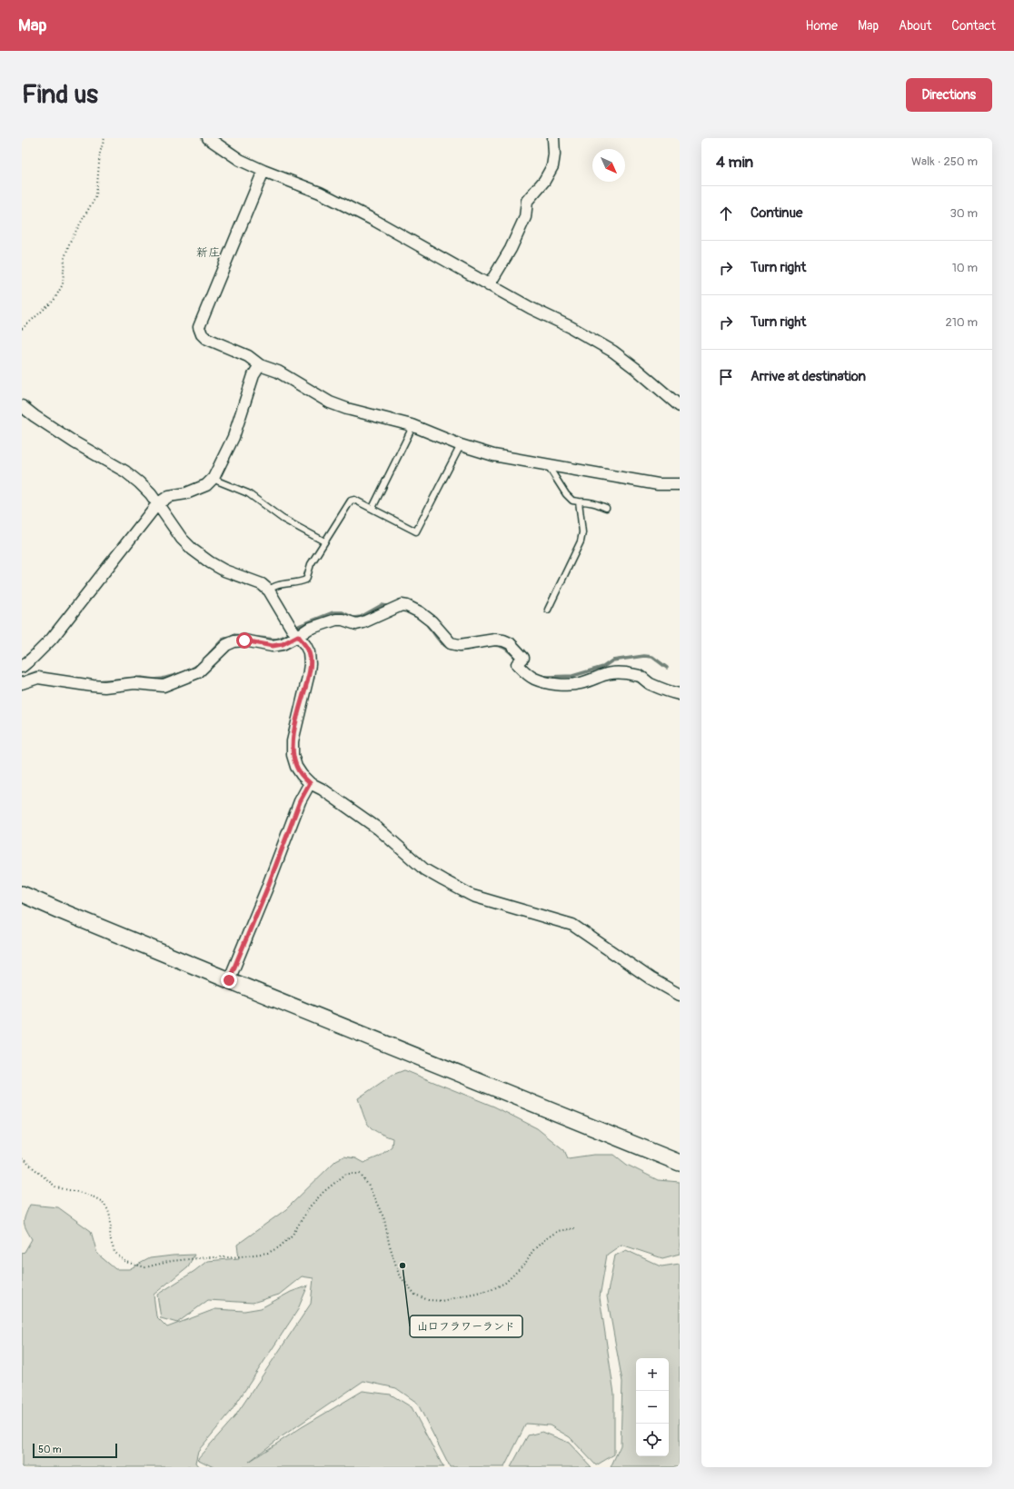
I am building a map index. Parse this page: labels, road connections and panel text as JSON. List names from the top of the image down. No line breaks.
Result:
{"districts":["新庄"],"places":["山口フラワーランド"],"scale_bar":"50 m","north":"bottom right","page":{"header":"Map","nav":["Home","Map","About","Contact"],"buttons":"Directions","title":"Find us","heading":["4 min","Walk · 250 m"],"list":[["Continue","30 m"],["Turn right","10 m"],["Turn right","210 m"],"Arrive at destination"],"map_buttons":["+","−"],"scale":"50 m"}}
